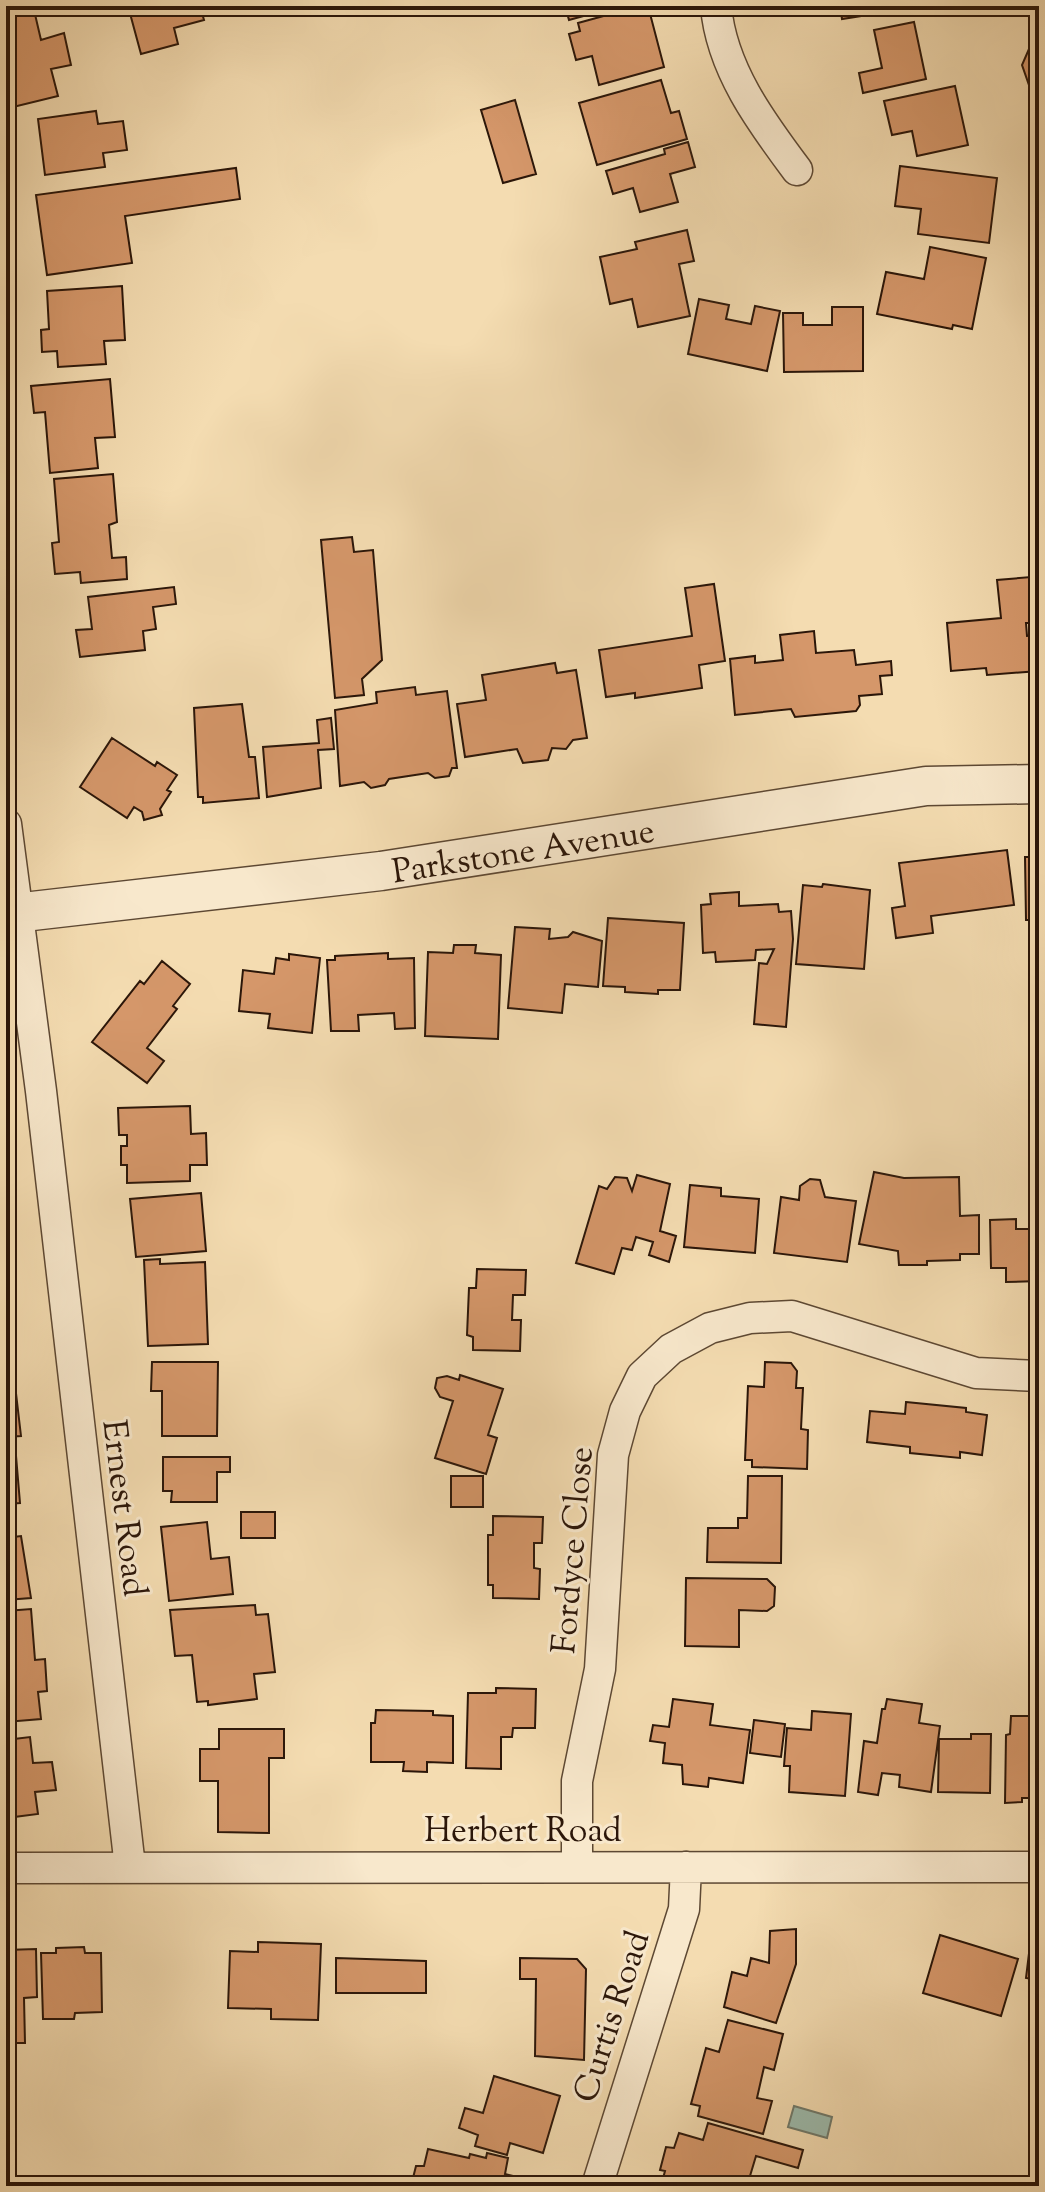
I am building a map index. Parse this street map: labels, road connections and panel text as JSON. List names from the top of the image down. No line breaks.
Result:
{"streets":{"street":["Parkstone Avenue","Ernest Road","Fordyce Close","Herbert Road","Curtis Road"]},"crossings":[["Parkstone Avenue","Ernest Road"],["Ernest Road","Herbert Road"],["Fordyce Close","Herbert Road"],["Herbert Road","Curtis Road"]]}
